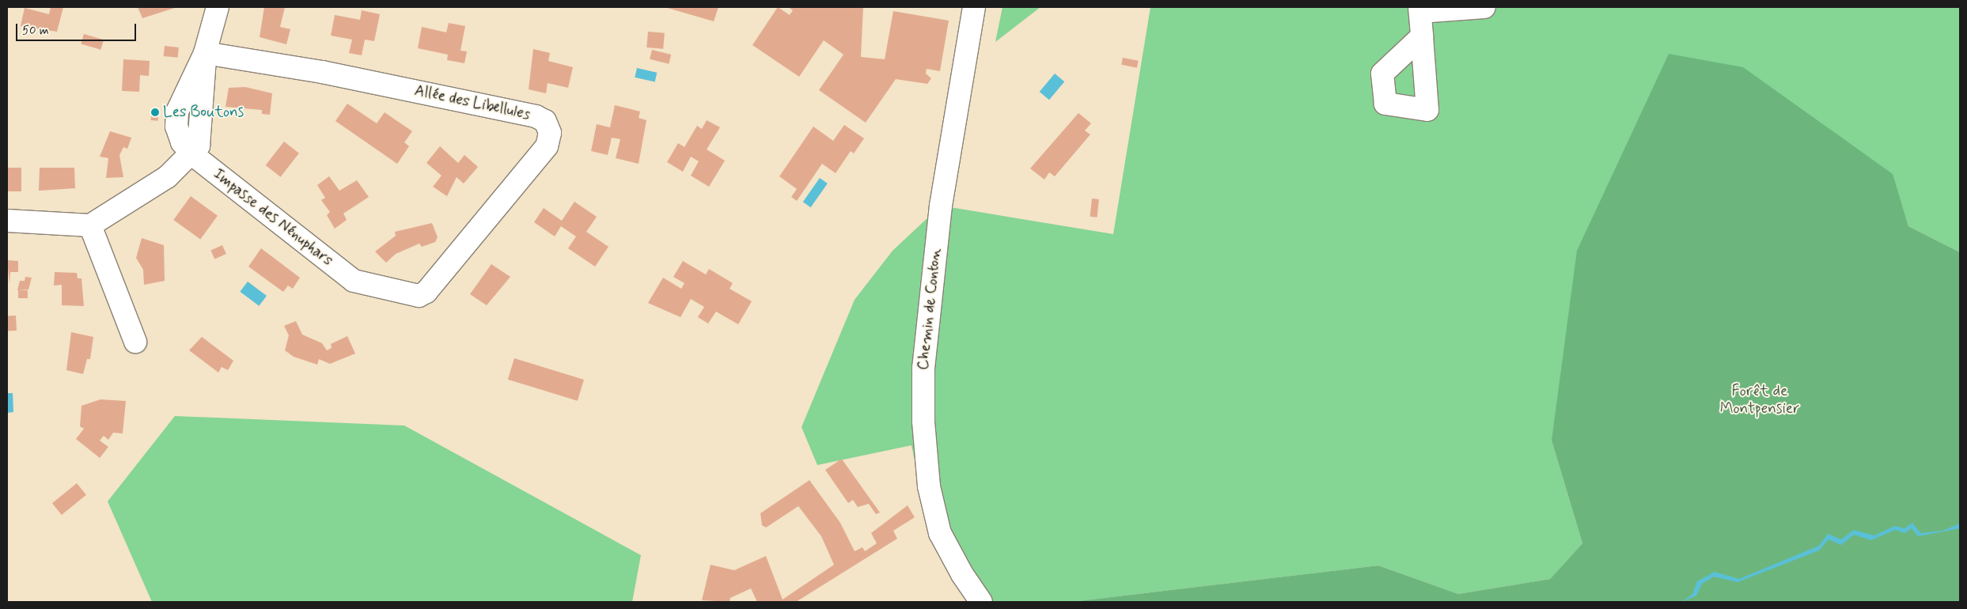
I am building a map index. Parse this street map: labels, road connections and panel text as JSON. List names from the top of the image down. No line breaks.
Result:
{"streets":{"street":["Allée des Libellules","Impasse des Nénuphars","Chemin de Conton"]},"crossings":[["Allée des Libellules","Impasse des Nénuphars"]],"parks":["Forêt de Montpensier"],"places":["Les Boutons"],"scale_bar":"50 m"}
